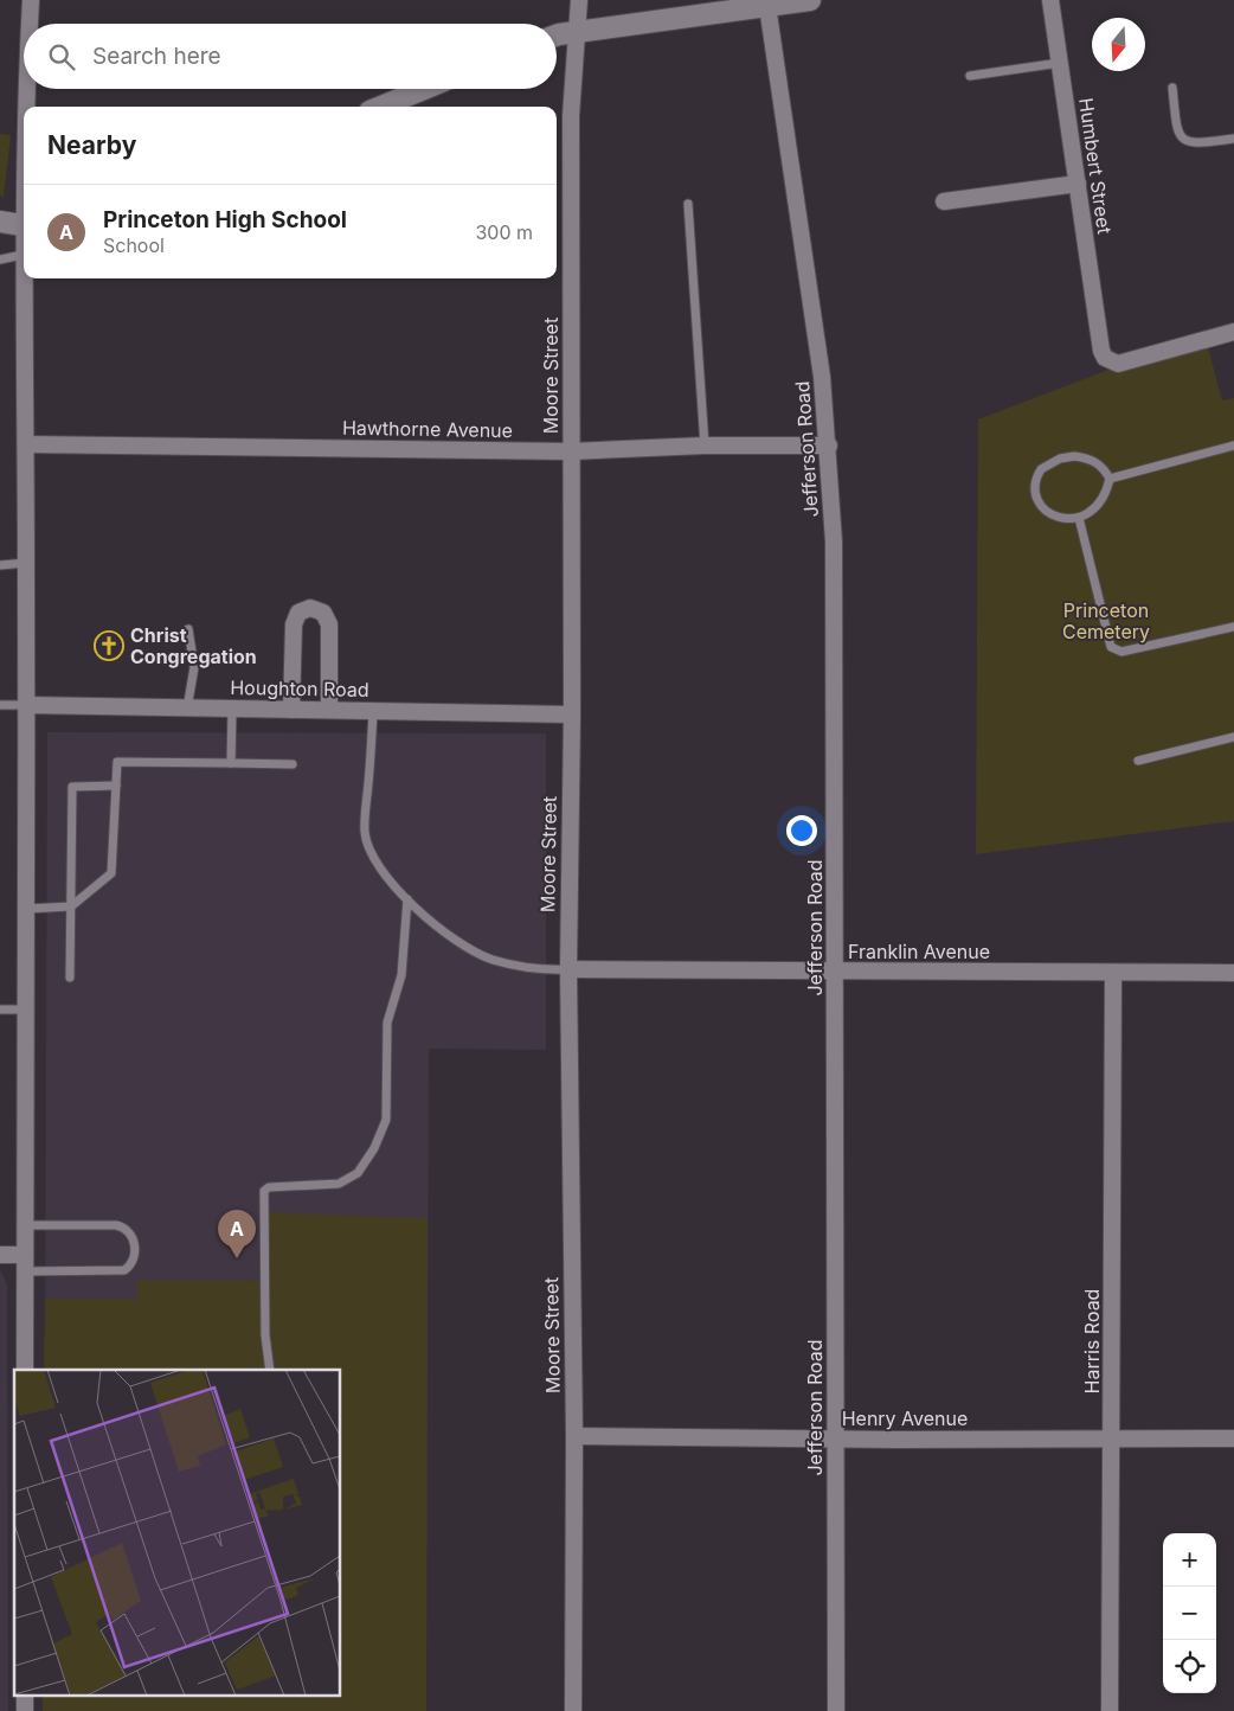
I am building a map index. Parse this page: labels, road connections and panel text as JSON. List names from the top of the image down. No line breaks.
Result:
{"streets":{"street":["Humbert Street","Moore Street","Hawthorne Avenue","Jefferson Road","Houghton Road","Franklin Avenue","Harris Road","Henry Avenue"]},"crossings":[["Moore Street","Hawthorne Avenue"],["Moore Street","Houghton Road"],["Moore Street","Franklin Avenue"],["Moore Street","Henry Avenue"],["Hawthorne Avenue","Jefferson Road"],["Jefferson Road","Franklin Avenue"],["Jefferson Road","Henry Avenue"],["Franklin Avenue","Harris Road"],["Harris Road","Henry Avenue"]],"parks":["Princeton Cemetery"],"places":{"church":["Christ Congregation"]},"north":"bottom","page":{"search":"Search here","heading":"Nearby","list":[{"mark":"A","name":"Princeton High School","note":"School","value":"300 m"}],"pins":"A","map_buttons":["+","−"]}}
